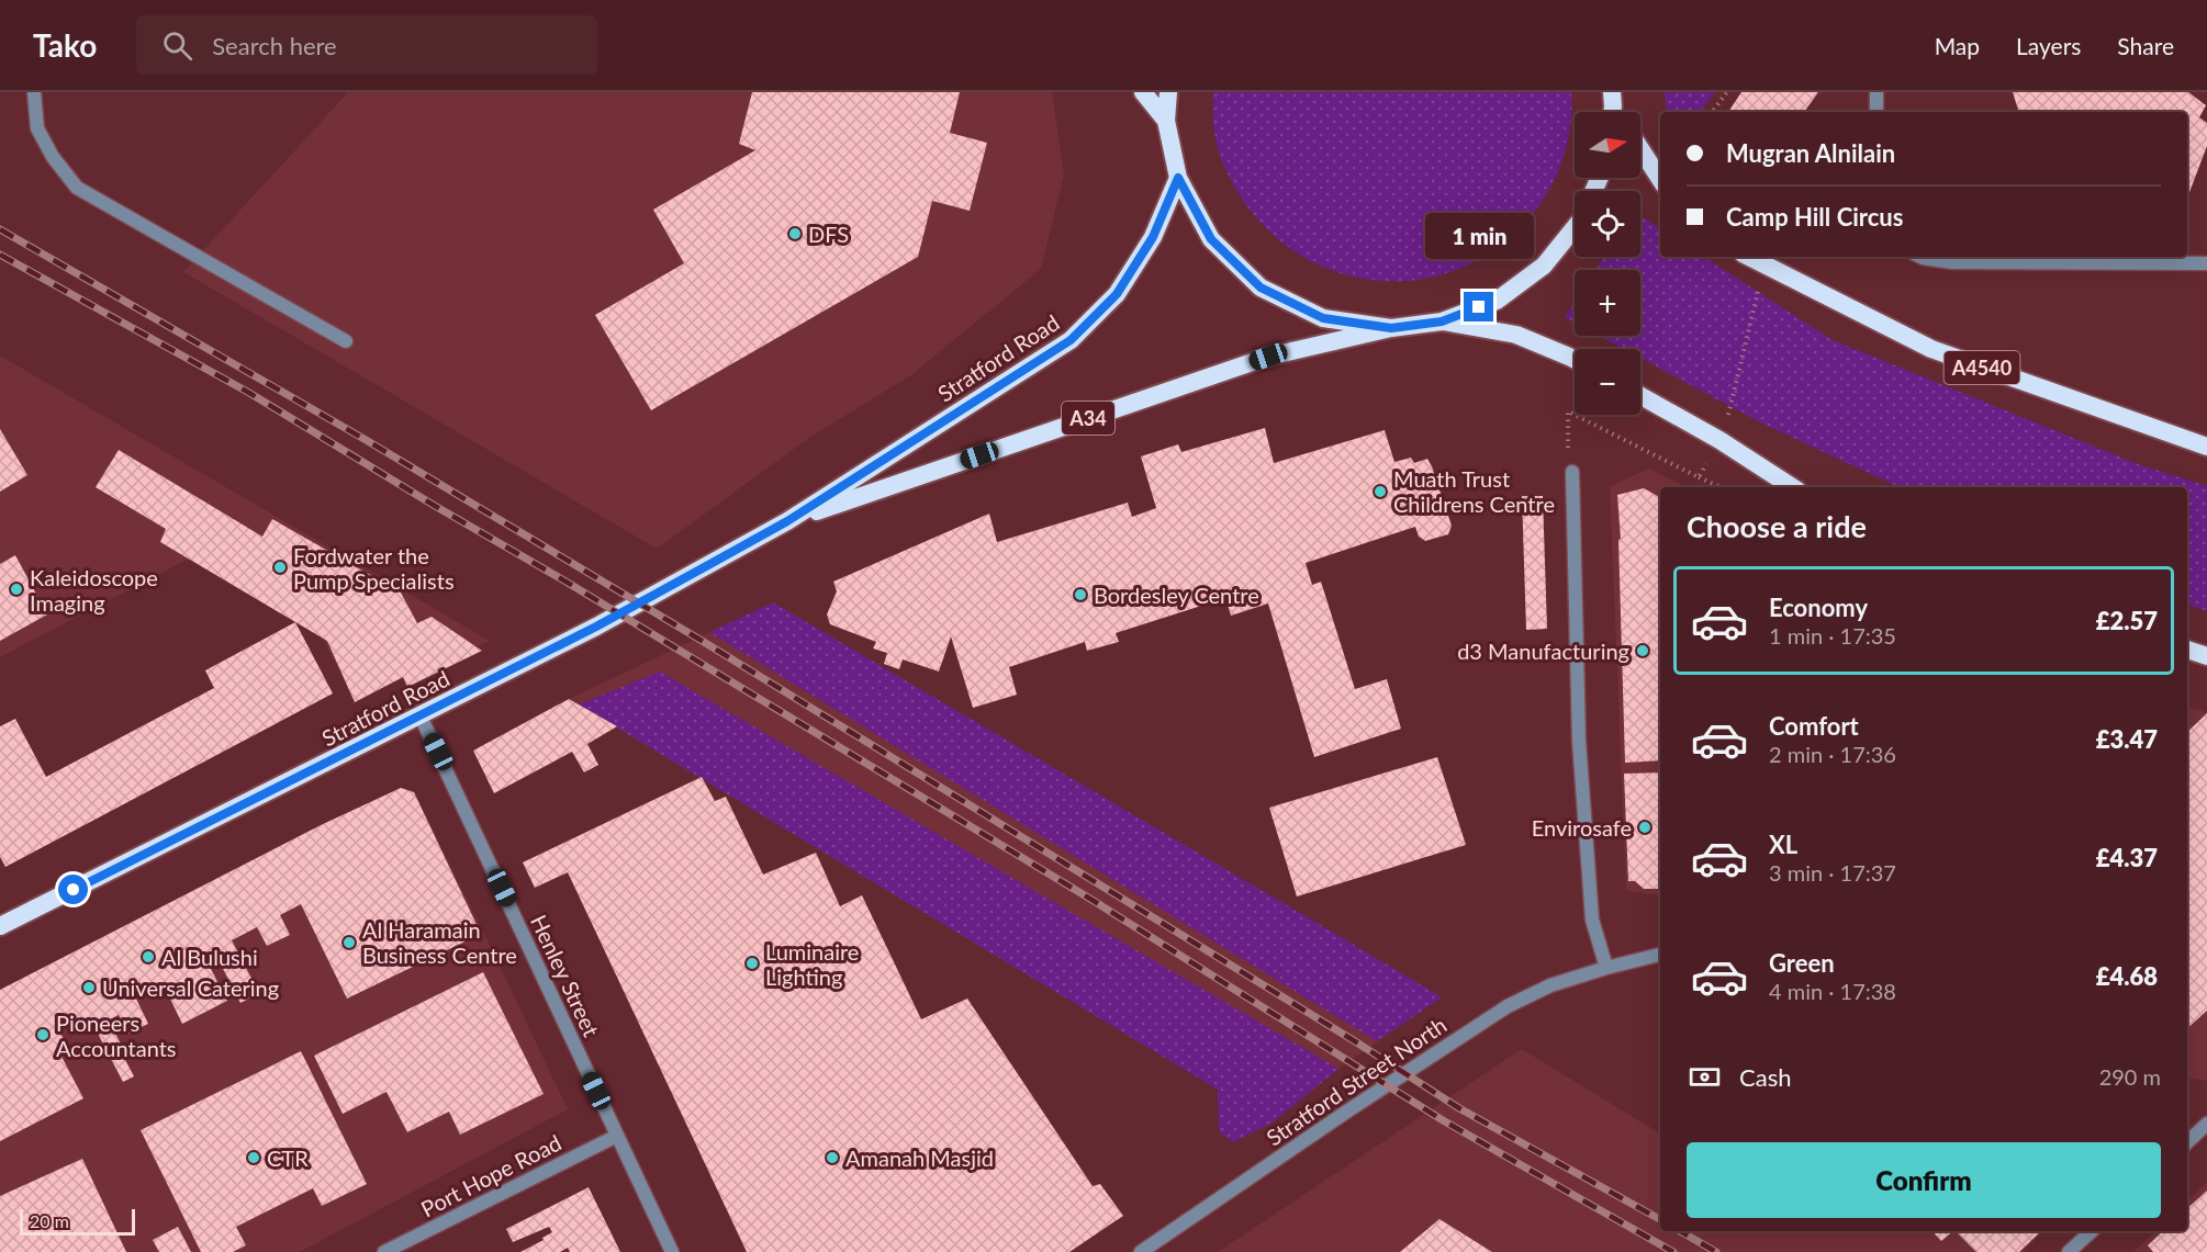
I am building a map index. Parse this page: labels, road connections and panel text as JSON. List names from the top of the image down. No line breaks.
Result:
{"streets":{"highway":["Stratford Road","A4540","A34"],"street":["Henley Street","Stratford Street North","Port Hope Road"]},"crossings":[["Stratford Road","Henley Street"],["Henley Street","Port Hope Road"]],"places":["DFS","Muath Trust Childrens Centre","Fordwater the Pump Specialists","Kaleidoscope Imaging","Bordesley Centre","d3 Manufacturing","Envirosafe","Al Haramain Business Centre","Al Bulushi","Luminaire Lighting","Universal Catering","Pioneers Accountants","CTR","Amanah Masjid"],"scale_bar":"20 m","north":"right","page":{"header":"Tako","search":"Search here","nav":["Map","Layers","Share"],"map_buttons":["+","−"],"banner":["Mugran Alnilain","Camp Hill Circus"],"bubble":"1 min","heading":"Choose a ride","list":[{"name":"Economy","note":"1 min · 17:35","value":"£2.57"},{"name":"Comfort","note":"2 min · 17:36","value":"£3.47"},{"name":"XL","note":"3 min · 17:37","value":"£4.37"},{"name":"Green","note":"4 min · 17:38","value":"£4.68"}],"pay":["Cash","290 m"],"buttons":"Confirm","scale":"20 m"}}
